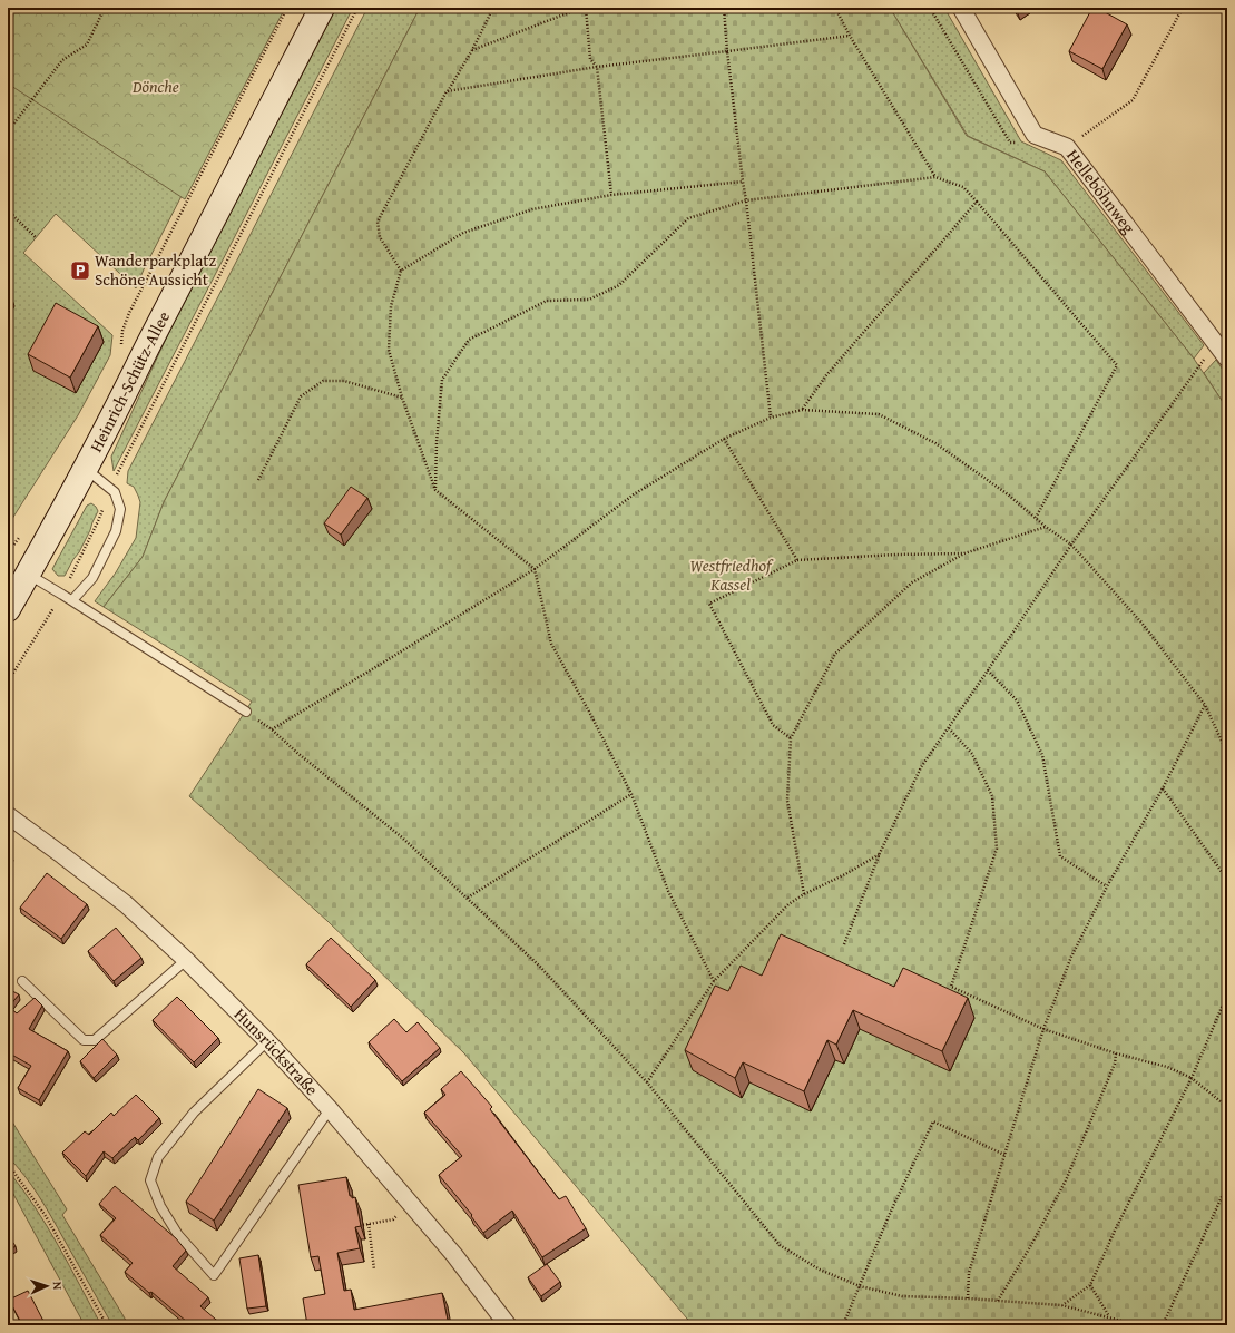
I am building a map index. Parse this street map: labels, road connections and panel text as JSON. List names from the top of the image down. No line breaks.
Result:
{"streets":{"main road":["Heinrich-Schütz-Allee"],"street":["Helleböhnweg","Hunsrückstraße"]},"parks":["Dönche","Westfriedhof Kassel"],"places":{"parking":["Wanderparkplatz Schöne Aussicht"]},"north":"right"}
